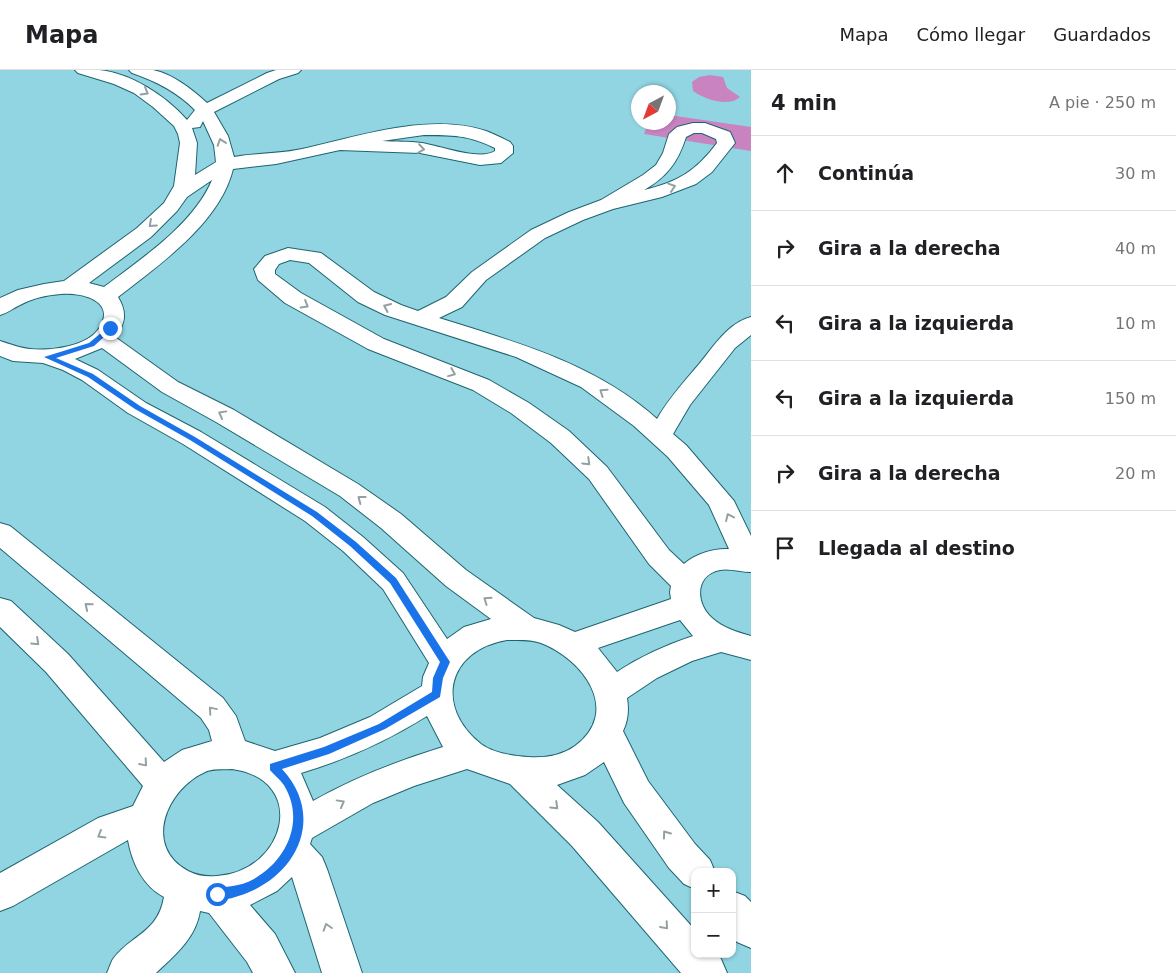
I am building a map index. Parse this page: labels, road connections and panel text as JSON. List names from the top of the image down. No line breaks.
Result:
{"north":"bottom left","page":{"header":"Mapa","nav":["Mapa","Cómo llegar","Guardados"],"heading":["4 min","A pie · 250 m"],"list":[["Continúa","30 m"],["Gira a la derecha","40 m"],["Gira a la izquierda","10 m"],["Gira a la izquierda","150 m"],["Gira a la derecha","20 m"],"Llegada al destino"],"map_buttons":["+","−"]}}
